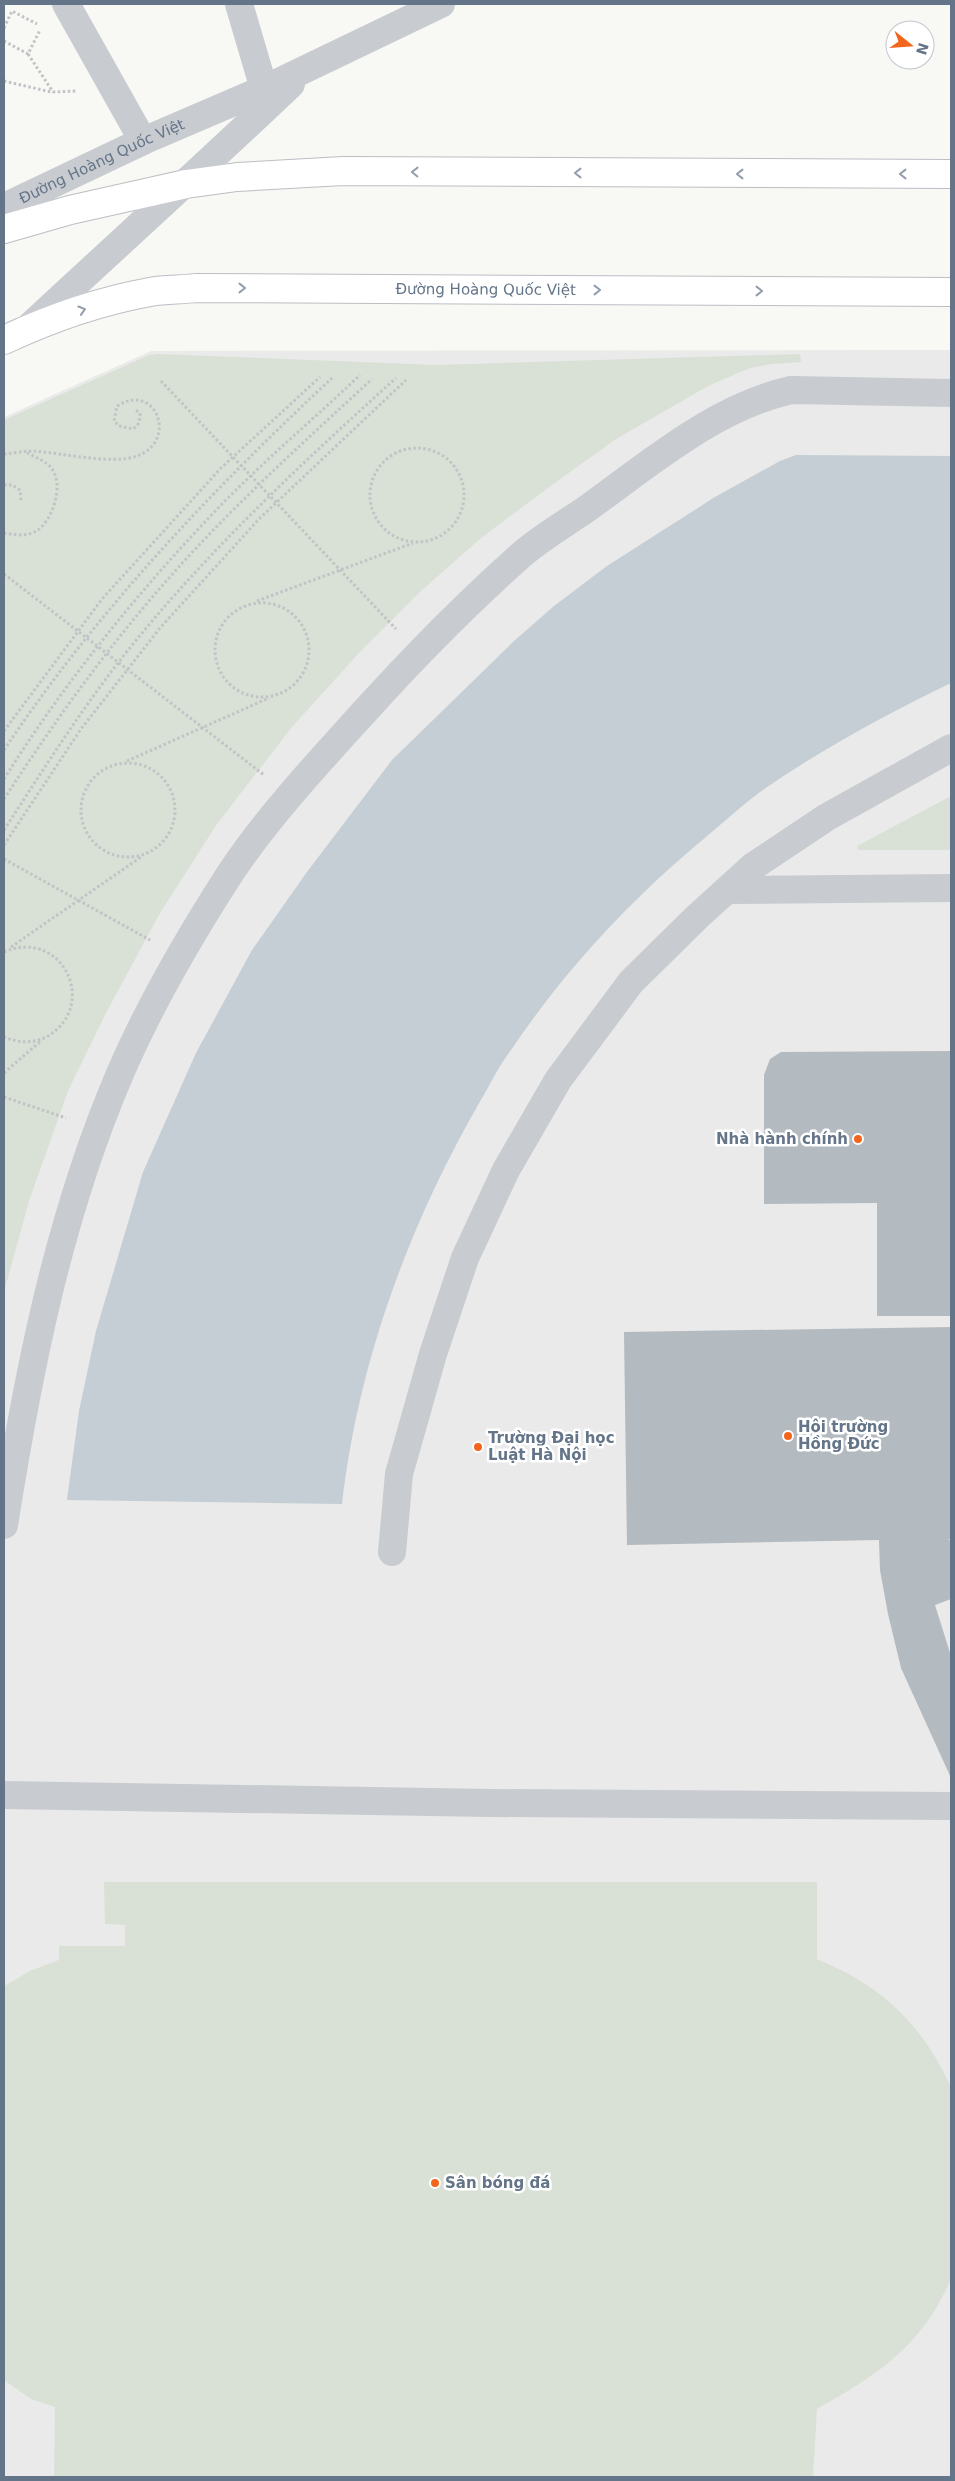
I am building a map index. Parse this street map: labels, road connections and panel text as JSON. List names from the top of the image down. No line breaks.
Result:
{"streets":{"main road":["Đường Hoàng Quốc Việt"]},"places":["Nhà hành chính","Hội trường Hồng Đức","Trường Đại học Luật Hà Nội","Sân bóng đá"],"north":"right"}
